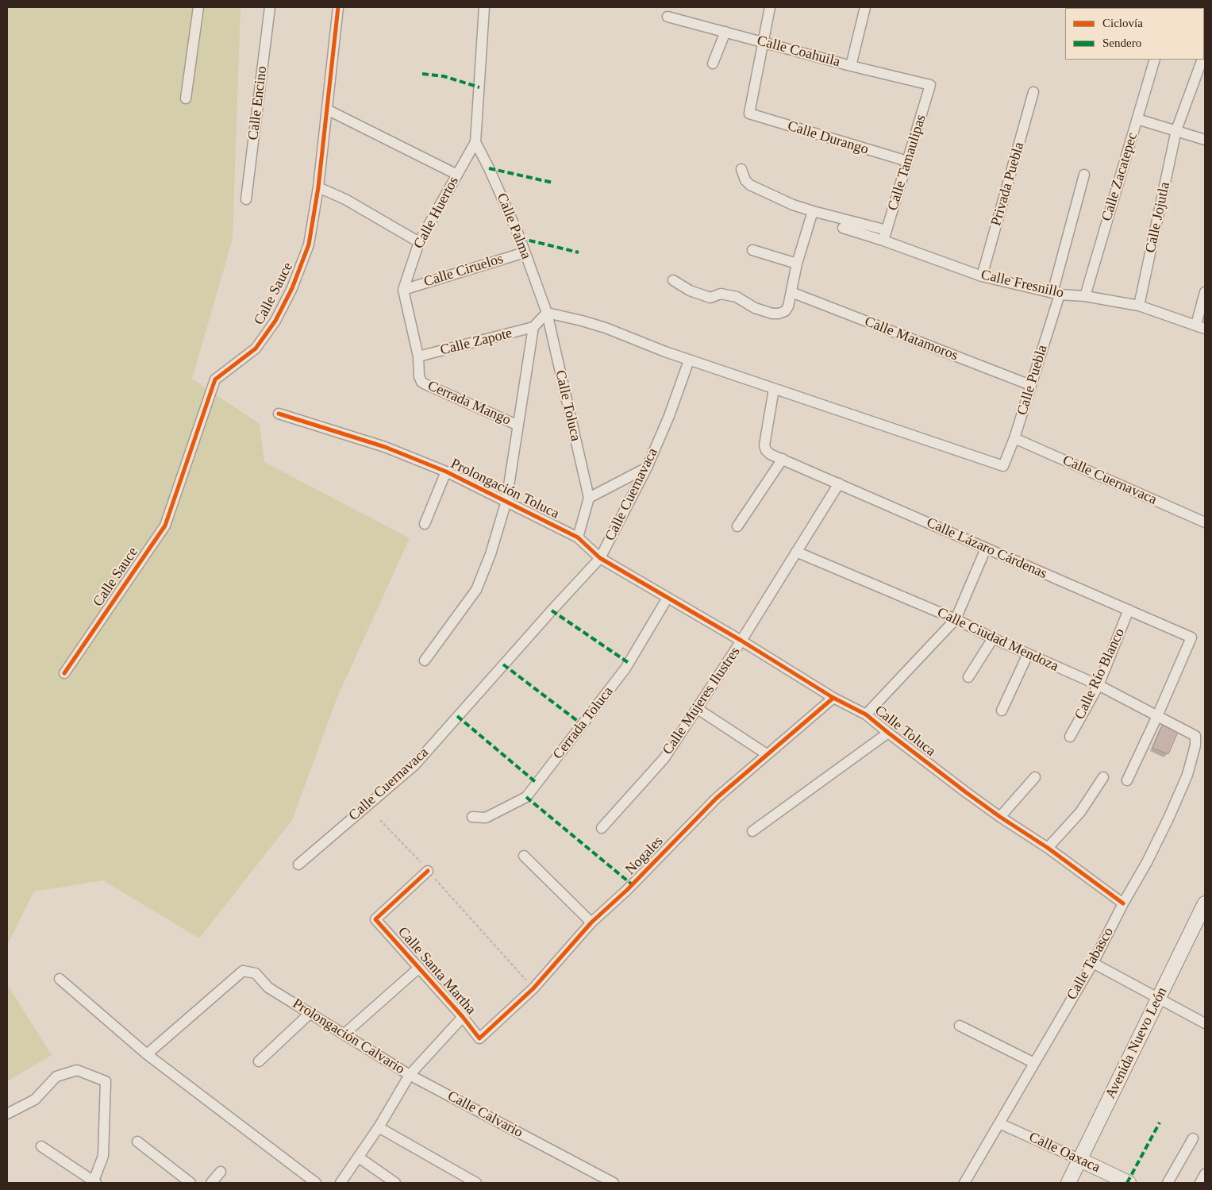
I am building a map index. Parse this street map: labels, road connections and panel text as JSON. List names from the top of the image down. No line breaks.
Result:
{"streets":{"main road":["Avenida Nuevo León","Calle Oaxaca"],"street":["Calle Coahuila","Calle Encino","Calle Durango","Calle Tamaulipas","Calle Zacatepec","Privada Puebla","Calle Huertos","Calle Jojutla","Calle Palma","Calle Ciruelos","Calle Fresnillo","Calle Sauce","Calle Matamoros","Calle Zapote","Calle Puebla","Cerrada Mango","Calle Toluca","Calle Cuernavaca","Prolongación Toluca","Calle Lázaro Cárdenas","Calle Ciudad Mendoza","Calle Río Blanco","Calle Mujeres Ilustres","Cerrada Toluca","Nogales","Calle Tabasco","Calle Santa Martha","Prolongación Calvario","Calle Calvario"]},"crossings":[["Calle Coahuila","Calle Durango"],["Calle Coahuila","Calle Tamaulipas"],["Calle Durango","Calle Tamaulipas"],["Calle Tamaulipas","Calle Fresnillo"],["Calle Zacatepec","Calle Fresnillo"],["Privada Puebla","Calle Fresnillo"],["Calle Huertos","Calle Palma"],["Calle Huertos","Calle Ciruelos"],["Calle Jojutla","Calle Fresnillo"],["Calle Palma","Calle Ciruelos"],["Calle Palma","Calle Toluca"],["Calle Fresnillo","Calle Puebla"],["Calle Matamoros","Calle Puebla"],["Calle Zapote","Cerrada Mango"],["Calle Puebla","Calle Cuernavaca"],["Calle Puebla","Calle Lázaro Cárdenas"],["Calle Toluca","Calle Cuernavaca"],["Calle Toluca","Prolongación Toluca"],["Calle Toluca","Calle Mujeres Ilustres"],["Calle Toluca","Cerrada Toluca"],["Calle Toluca","Nogales"],["Calle Toluca","Calle Tabasco"],["Calle Cuernavaca","Prolongación Toluca"],["Calle Lázaro Cárdenas","Calle Ciudad Mendoza"],["Calle Lázaro Cárdenas","Calle Río Blanco"],["Calle Lázaro Cárdenas","Calle Mujeres Ilustres"],["Calle Ciudad Mendoza","Calle Río Blanco"],["Calle Ciudad Mendoza","Calle Mujeres Ilustres"],["Calle Ciudad Mendoza","Calle Tabasco"],["Nogales","Calle Santa Martha"],["Calle Tabasco","Calle Oaxaca"],["Calle Santa Martha","Prolongación Calvario"],["Prolongación Calvario","Calle Calvario"],["Avenida Nuevo León","Calle Oaxaca"]],"legend":["Ciclovía","Sendero"]}
